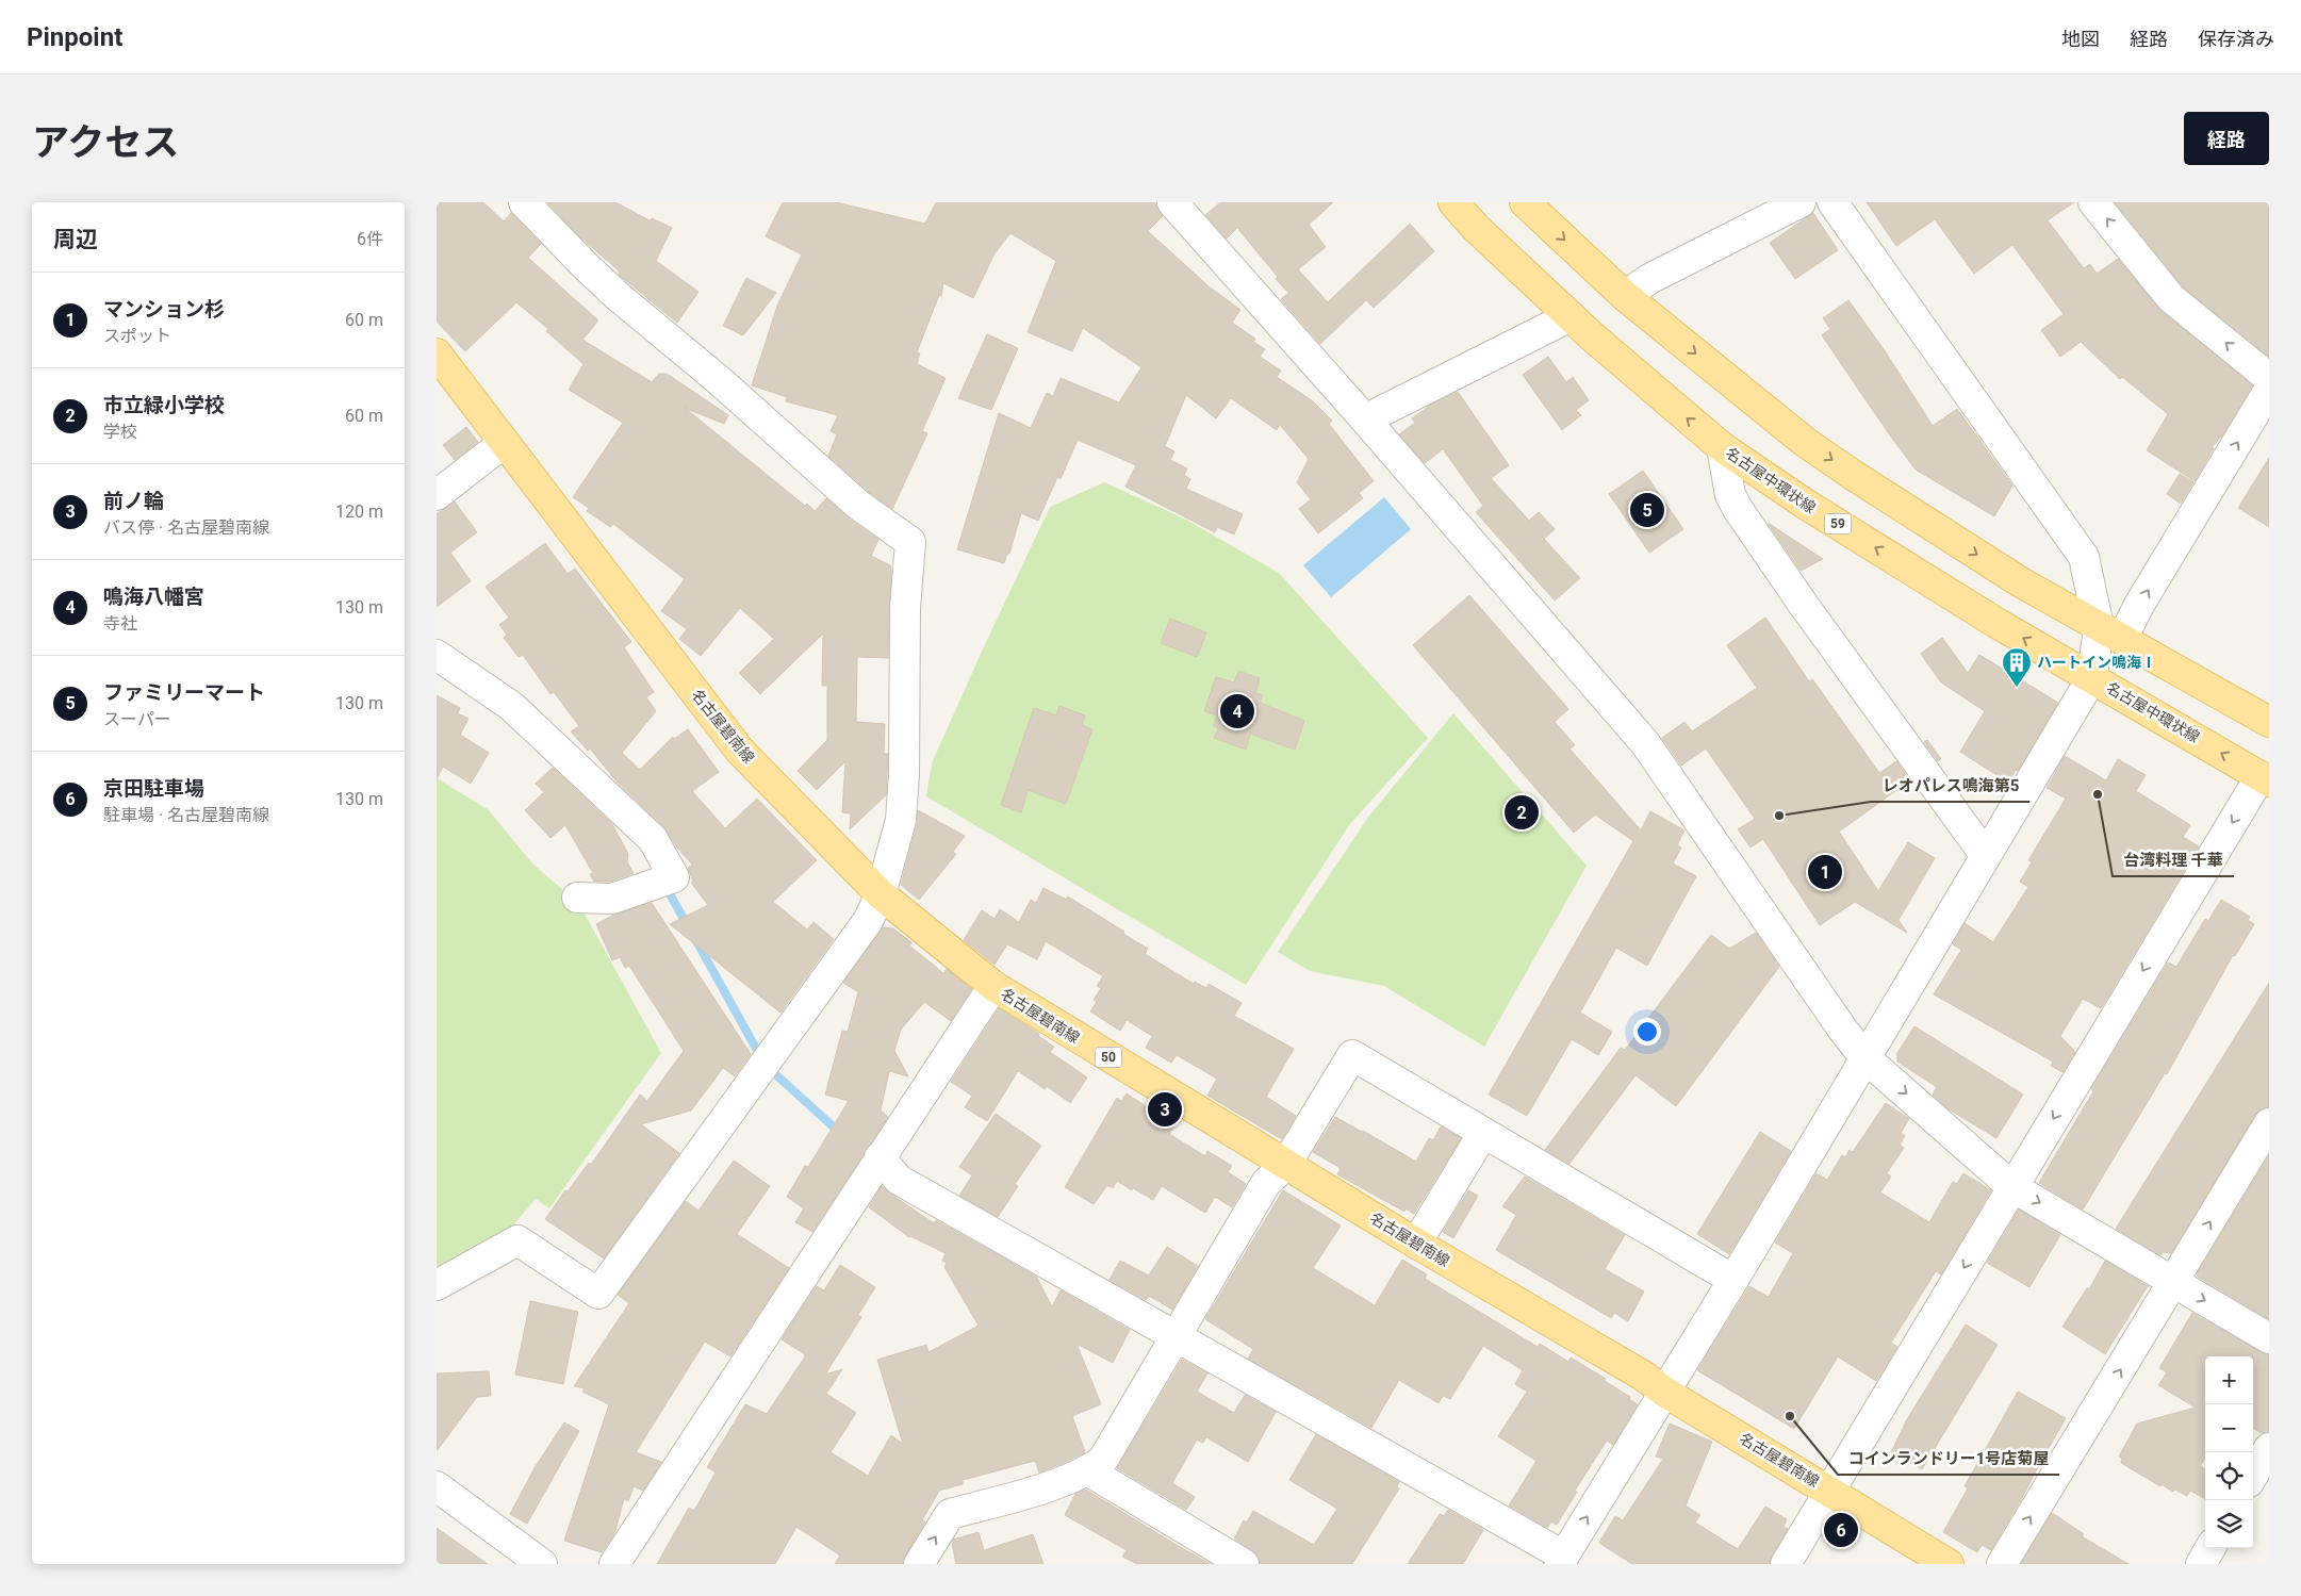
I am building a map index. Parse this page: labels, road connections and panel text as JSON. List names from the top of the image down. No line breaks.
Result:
{"streets":{"main road":["名古屋中環状線","59","名古屋碧南線","50"]},"places":{"building":["ハートイン鳴海Ⅰ"],"other":["台湾料理 千華","レオパレス鳴海第5","コインランドリー1号店菊屋"]},"page":{"header":"Pinpoint","nav":["地図","経路","保存済み"],"title":"アクセス","buttons":"経路","heading":["周辺","6件"],"list":[{"mark":"1","name":"マンション杉","note":"スポット","value":"60 m"},{"mark":"2","name":"市立緑小学校","note":"学校","value":"60 m"},{"mark":"3","name":"前ノ輪","note":"バス停 · 名古屋碧南線","value":"120 m"},{"mark":"4","name":"鳴海八幡宮","note":"寺社","value":"130 m"},{"mark":"5","name":"ファミリーマート","note":"スーパー","value":"130 m"},{"mark":"6","name":"京田駐車場","note":"駐車場 · 名古屋碧南線","value":"130 m"}],"pins":["5","4","2","1","3","6"],"map_buttons":["+","−"]}}
